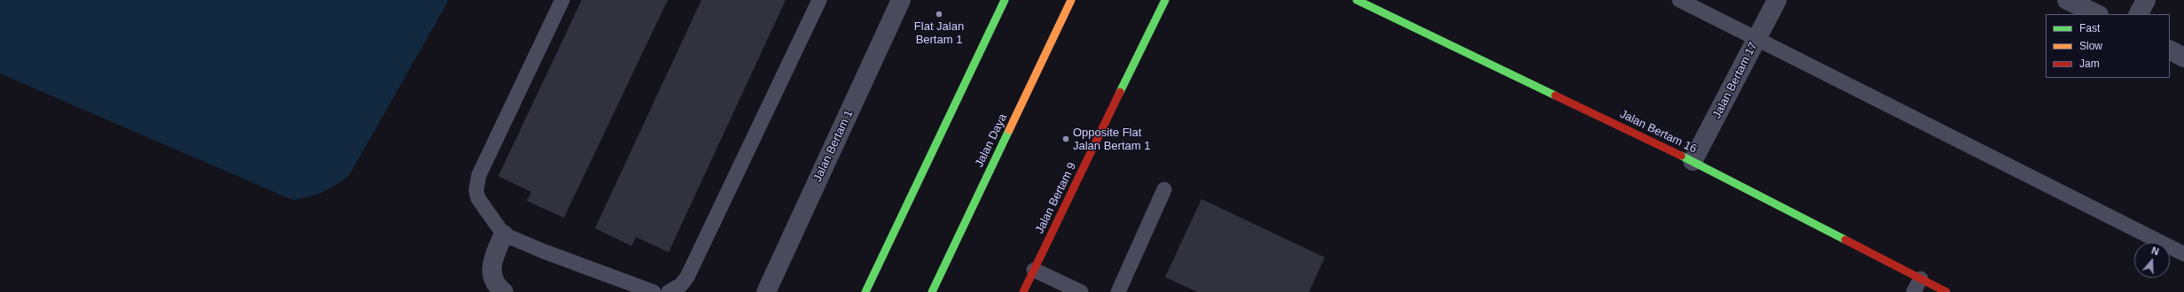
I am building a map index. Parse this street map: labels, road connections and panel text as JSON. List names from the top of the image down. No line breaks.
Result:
{"streets":{"street":["Jalan Bertam 17","Jalan Bertam 16","Jalan Daya","Jalan Bertam 1","Jalan Bertam 9"]},"crossings":[["Jalan Bertam 17","Jalan Bertam 16"]],"places":["Flat Jalan Bertam 1","Opposite Flat Jalan Bertam 1"],"legend":["Fast","Slow","Jam"],"north":"top"}
